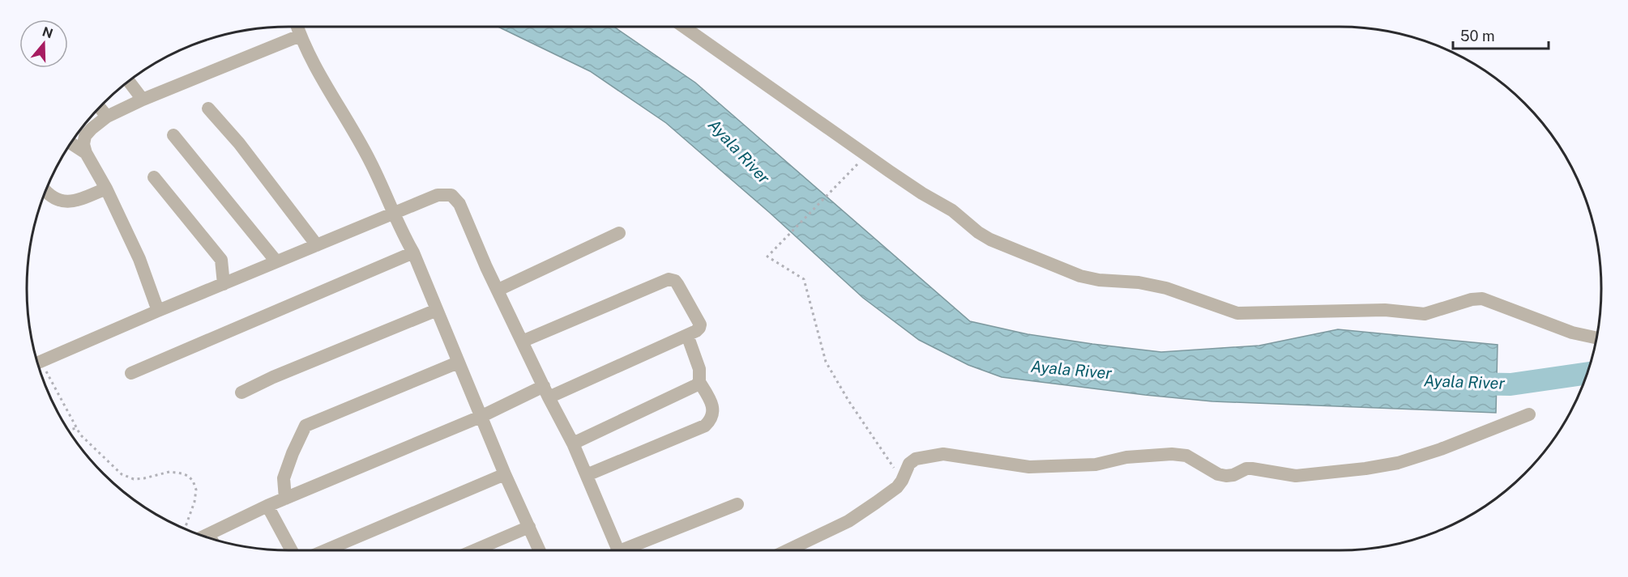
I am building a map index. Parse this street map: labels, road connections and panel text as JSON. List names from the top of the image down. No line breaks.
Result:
{"water":["Ayala River"],"scale_bar":"50 m","north":"top"}
